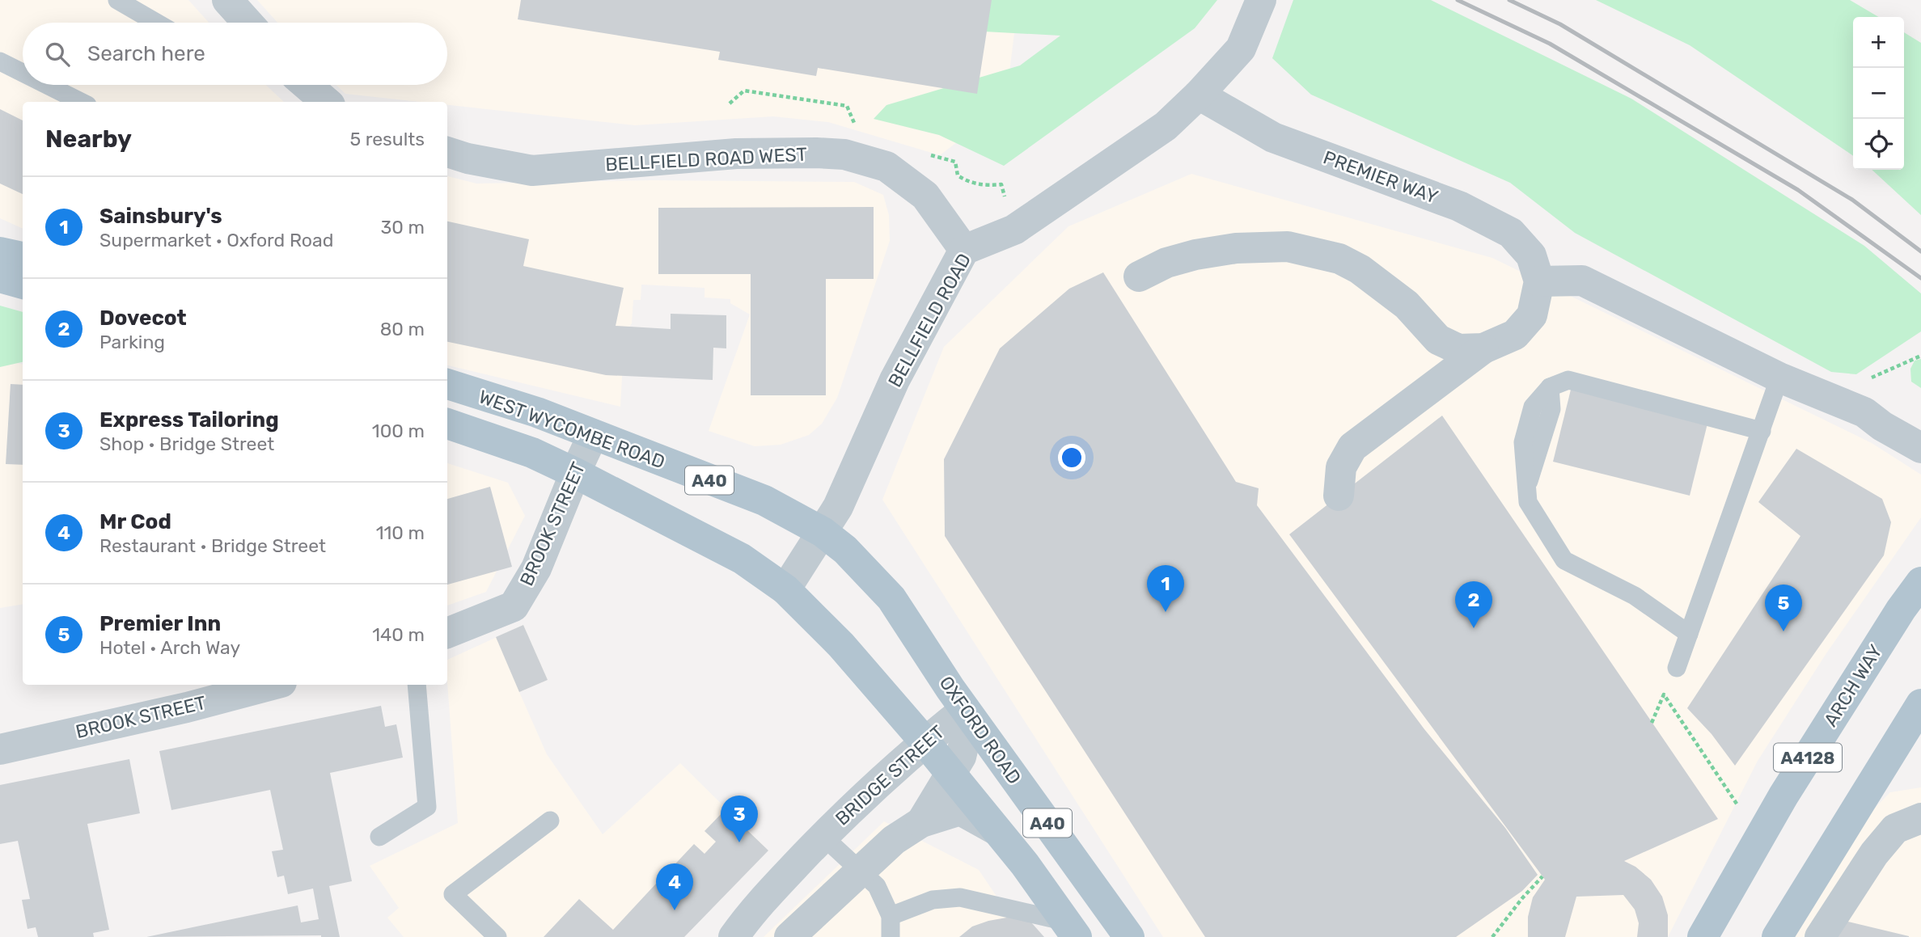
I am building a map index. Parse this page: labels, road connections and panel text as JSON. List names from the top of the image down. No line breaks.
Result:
{"streets":{"main road":["WEST WYCOMBE ROAD","A40","ARCH WAY","OXFORD ROAD","A4128"],"street":["BELLFIELD ROAD WEST","PREMIER WAY","BELLFIELD ROAD","BROOK STREET","BRIDGE STREET"]},"crossings":[["BELLFIELD ROAD WEST","BELLFIELD ROAD"],["PREMIER WAY","BELLFIELD ROAD"],["BELLFIELD ROAD","WEST WYCOMBE ROAD"],["BELLFIELD ROAD","A40"],["BELLFIELD ROAD","OXFORD ROAD"],["WEST WYCOMBE ROAD","A40"],["WEST WYCOMBE ROAD","BROOK STREET"],["WEST WYCOMBE ROAD","OXFORD ROAD"],["A40","BRIDGE STREET"],["OXFORD ROAD","BRIDGE STREET"]],"page":{"map_buttons":["+","−"],"search":"Search here","heading":["Nearby","5 results"],"list":[{"mark":"1","name":"Sainsbury's","note":"Supermarket · Oxford Road","value":"30 m"},{"mark":"2","name":"Dovecot","note":"Parking","value":"80 m"},{"mark":"3","name":"Express Tailoring","note":"Shop · Bridge Street","value":"100 m"},{"mark":"4","name":"Mr Cod","note":"Restaurant · Bridge Street","value":"110 m"},{"mark":"5","name":"Premier Inn","note":"Hotel · Arch Way","value":"140 m"}],"pins":["1","2","5","3","4"]}}
